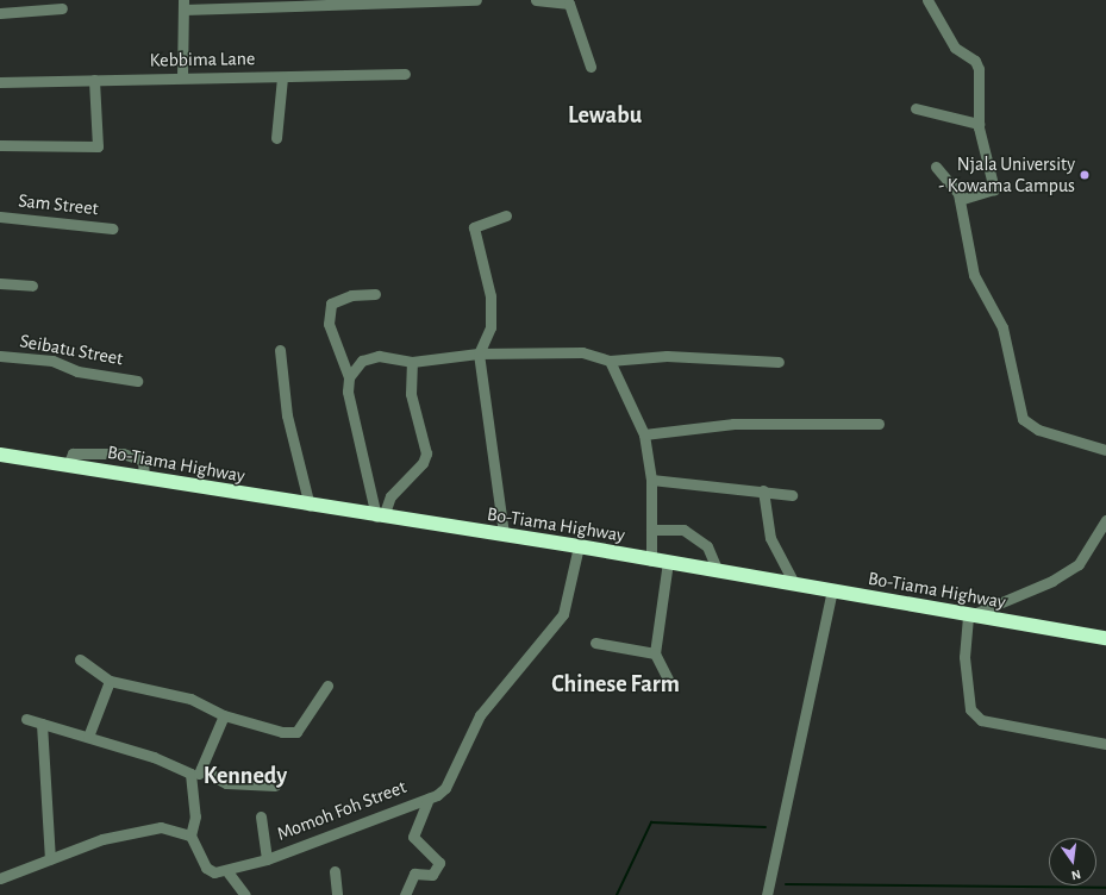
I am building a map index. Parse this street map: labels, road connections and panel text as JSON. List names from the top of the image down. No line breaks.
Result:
{"streets":{"highway":["Bo-Tiama Highway"],"street":["Kebbima Lane","Sam Street","Seibatu Street","Momoh Foh Street"]},"crossings":[["Bo-Tiama Highway","Momoh Foh Street"]],"districts":["Lewabu","Chinese Farm","Kennedy"],"places":["Njala University - Kowama Campus"],"north":"bottom"}
